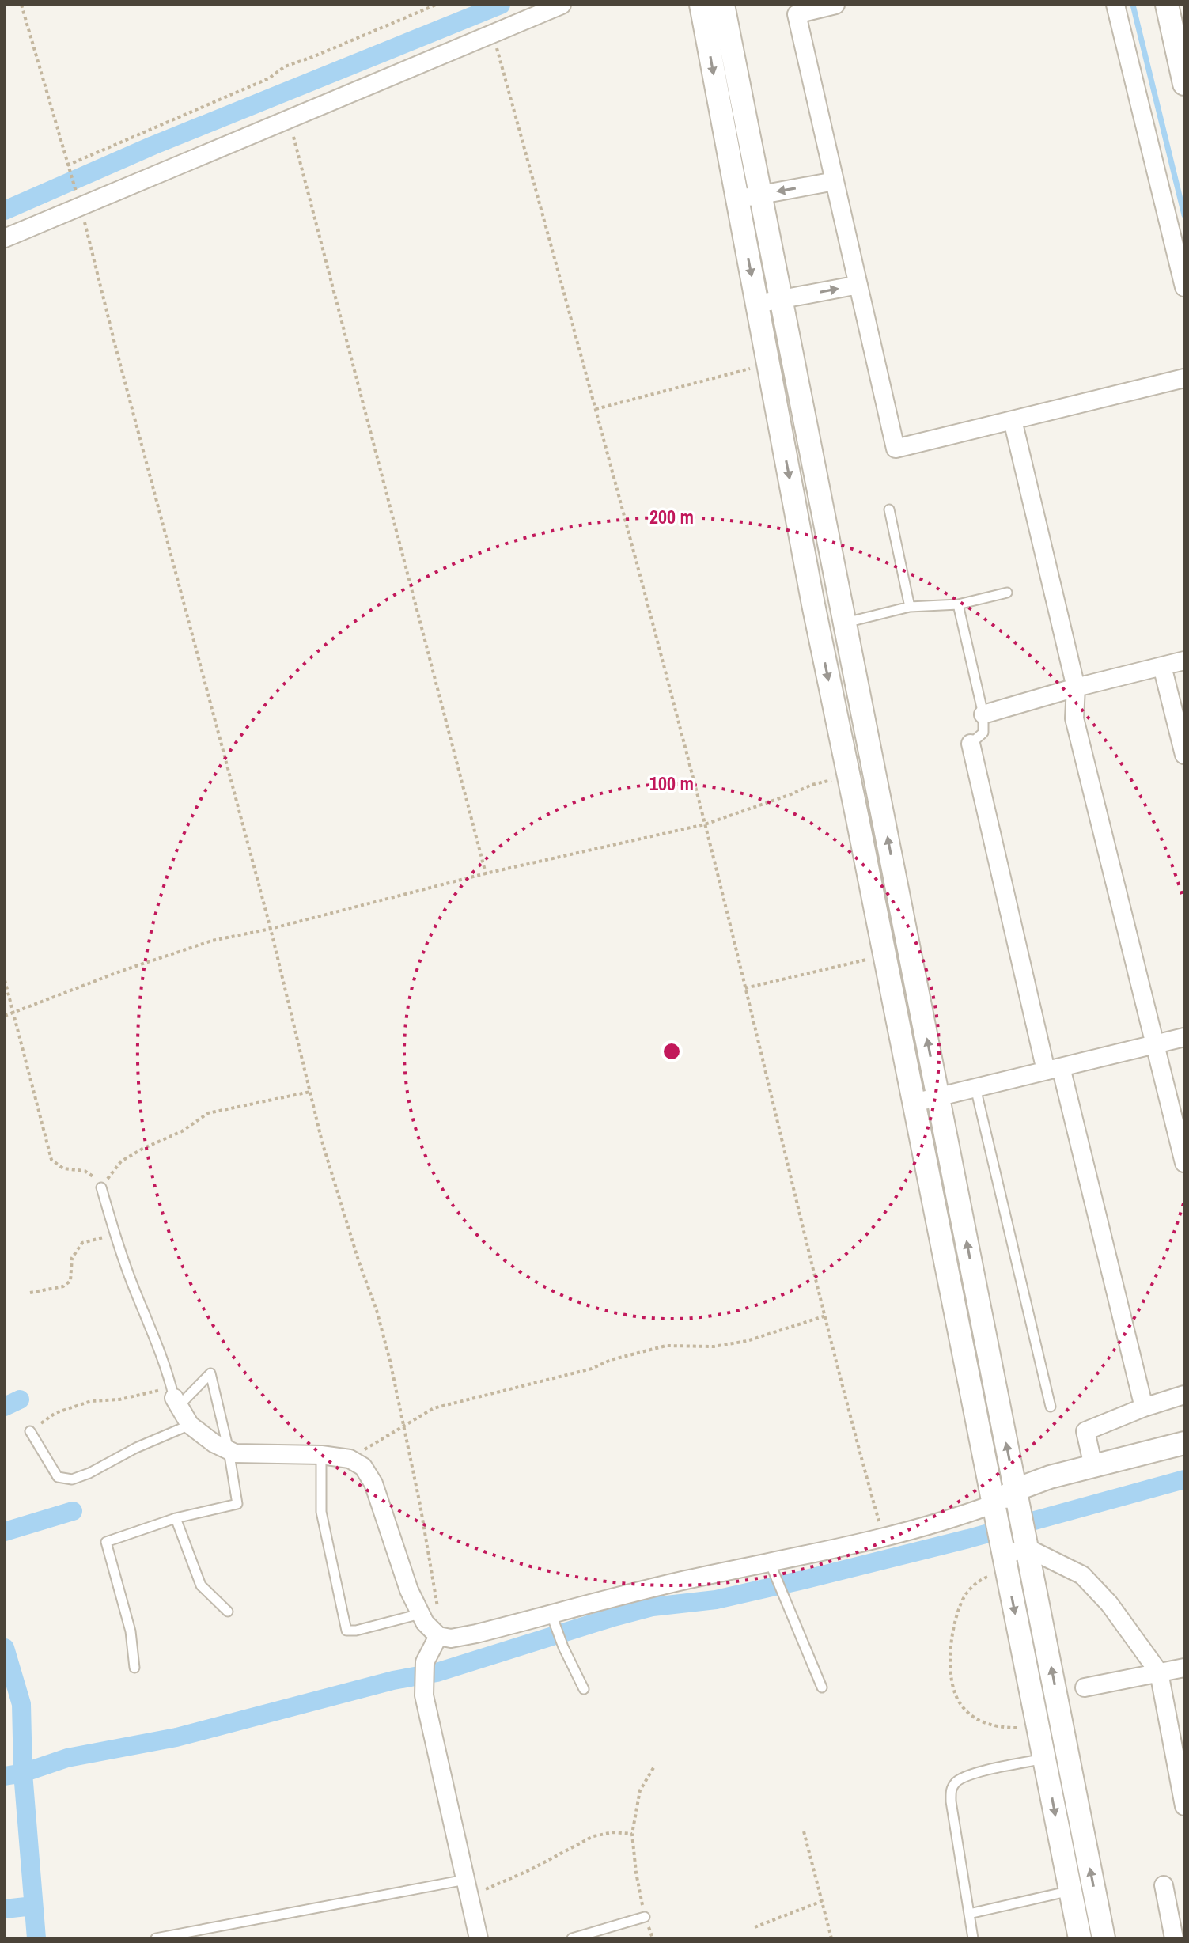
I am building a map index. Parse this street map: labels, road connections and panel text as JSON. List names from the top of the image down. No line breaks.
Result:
{"rings":["200 m","100 m"]}
